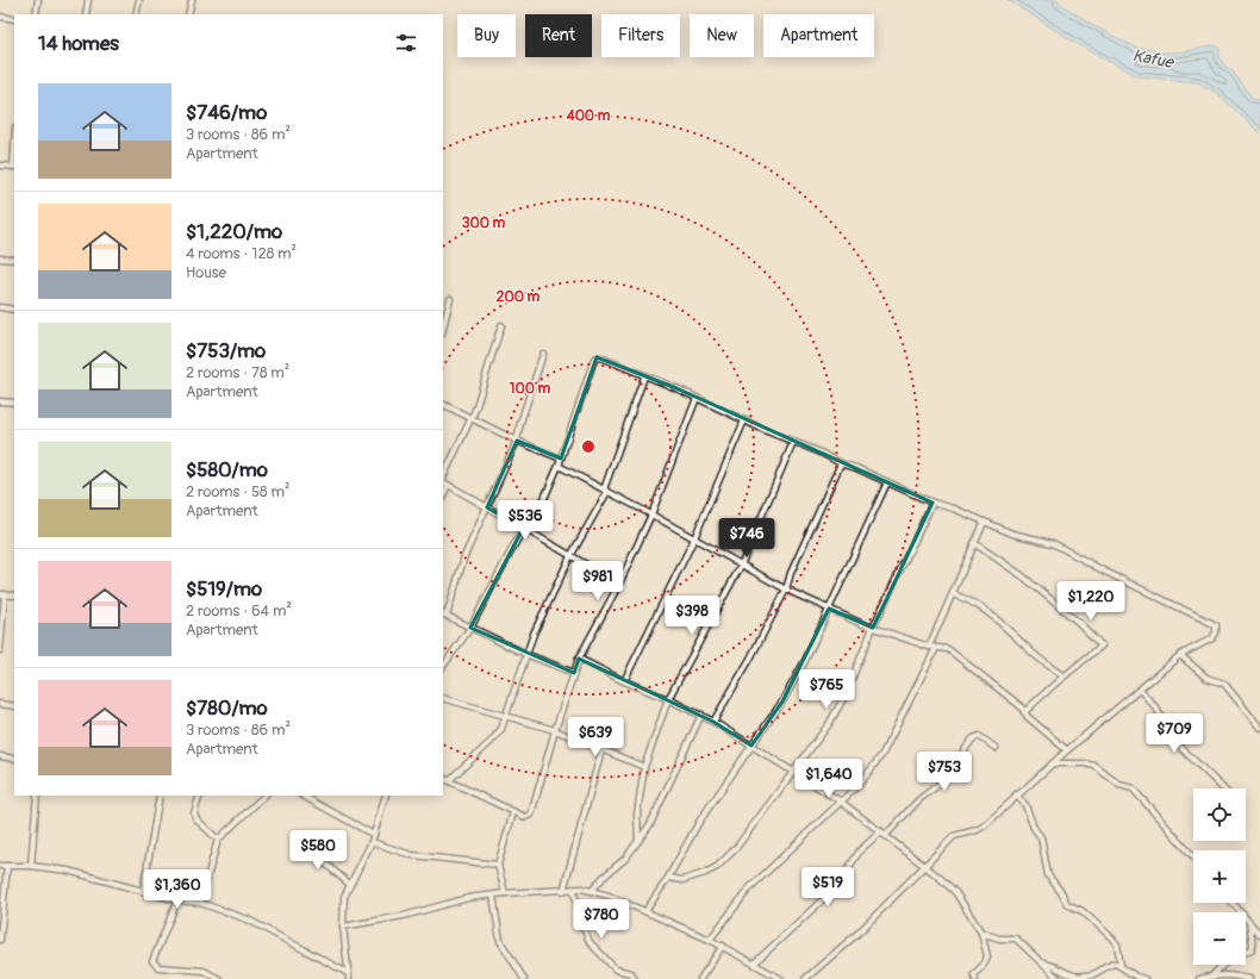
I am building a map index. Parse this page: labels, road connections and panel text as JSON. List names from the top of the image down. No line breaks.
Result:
{"water":["Kafue"],"page":{"chip":["Buy","Rent","Filters","New","Apartment"],"heading":"14 homes","list":[{"name":"$746/mo","note":"3 rooms · 86 m² · Apartment"},{"name":"$1,220/mo","note":"4 rooms · 128 m² · House"},{"name":"$753/mo","note":"2 rooms · 78 m² · Apartment"},{"name":"$580/mo","note":"2 rooms · 58 m² · Apartment"},{"name":"$519/mo","note":"2 rooms · 64 m² · Apartment"},{"name":"$780/mo","note":"3 rooms · 86 m² · Apartment"}],"price":["$536","$746","$981","$1,220","$398","$765","$709","$639","$753","$1,640","$580","$519","$1,360","$780"],"map_buttons":["+","−"]},"rings":["400 m","300 m","200 m","100 m"]}
